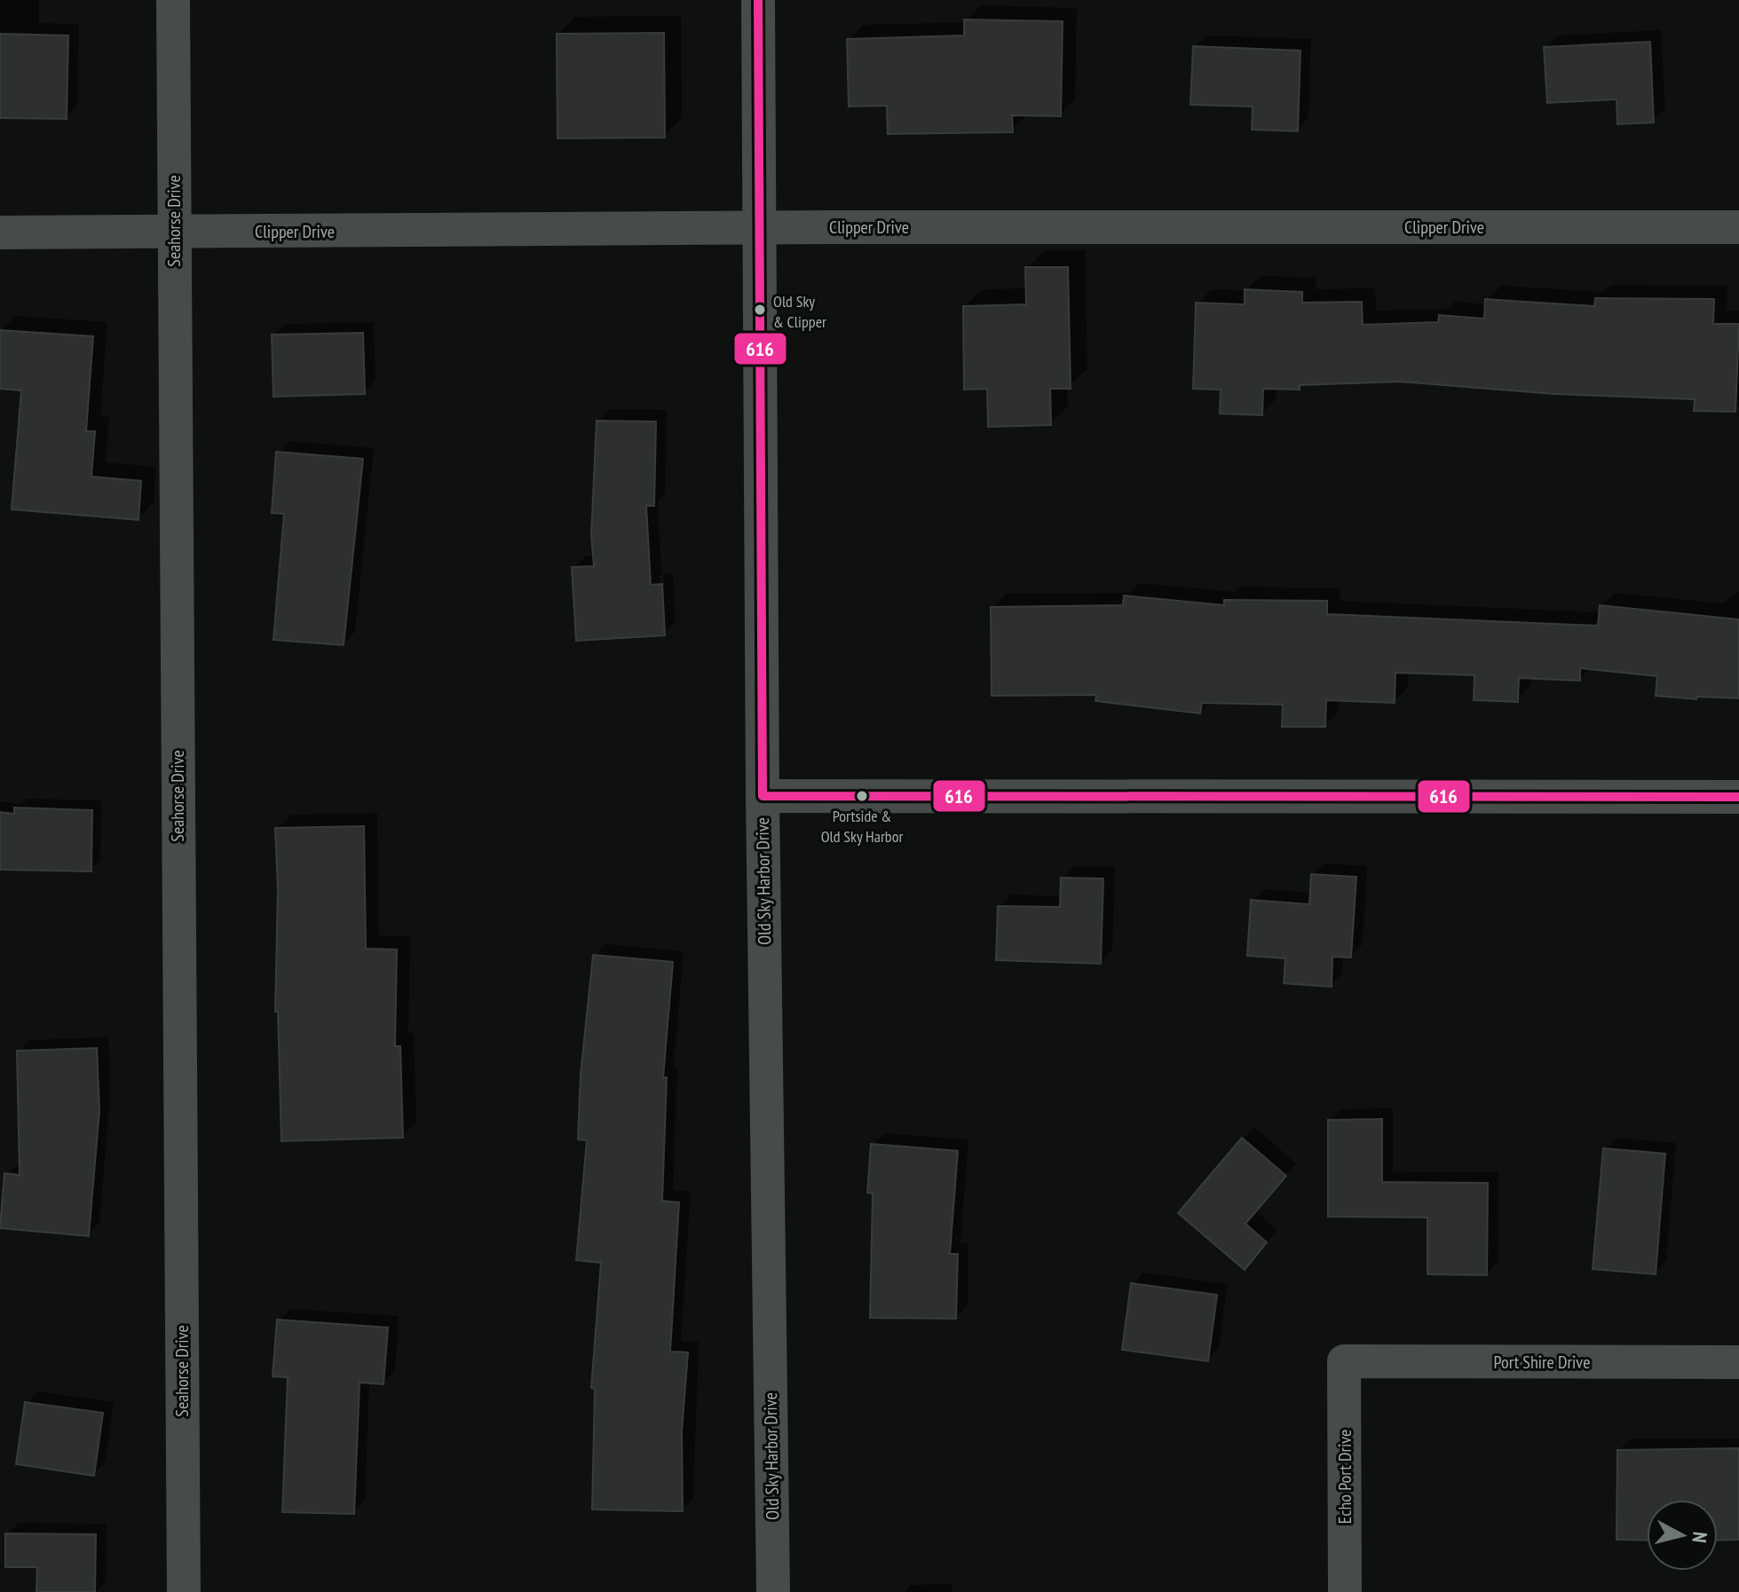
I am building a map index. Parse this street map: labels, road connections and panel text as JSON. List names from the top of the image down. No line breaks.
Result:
{"streets":{"street":["Seahorse Drive","Clipper Drive","Old Sky Harbor Drive","Port Shire Drive","Echo Port Drive"]},"crossings":[["Seahorse Drive","Clipper Drive"],["Clipper Drive","Old Sky Harbor Drive"],["Port Shire Drive","Echo Port Drive"]],"places":["Old Sky & Clipper","Portside & Old Sky Harbor"],"lines":["transit line 616"],"north":"right"}
